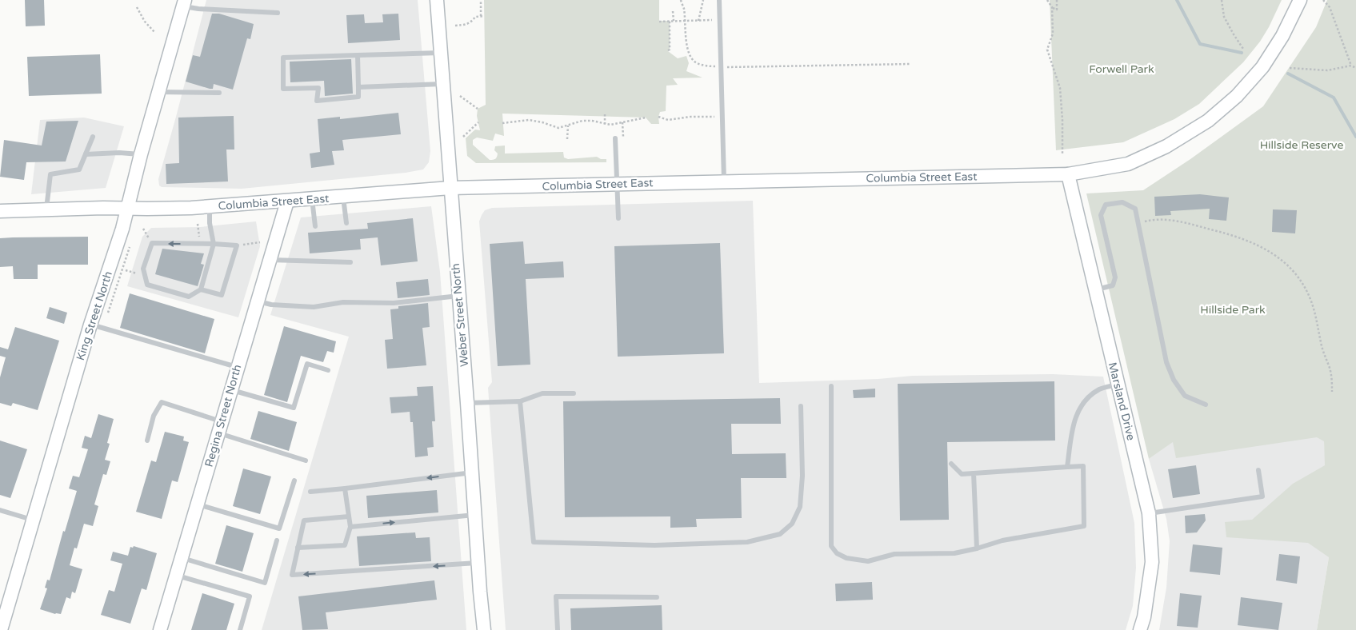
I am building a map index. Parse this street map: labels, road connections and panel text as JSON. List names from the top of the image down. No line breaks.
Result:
{"streets":{"main road":["Columbia Street East","Weber Street North","King Street North","Marsland Drive","Regina Street North"]},"crossings":[["Columbia Street East","Weber Street North"],["Columbia Street East","King Street North"],["Columbia Street East","Marsland Drive"],["Columbia Street East","Regina Street North"]],"parks":["Forwell Park","Hillside Reserve","Hillside Park"]}
